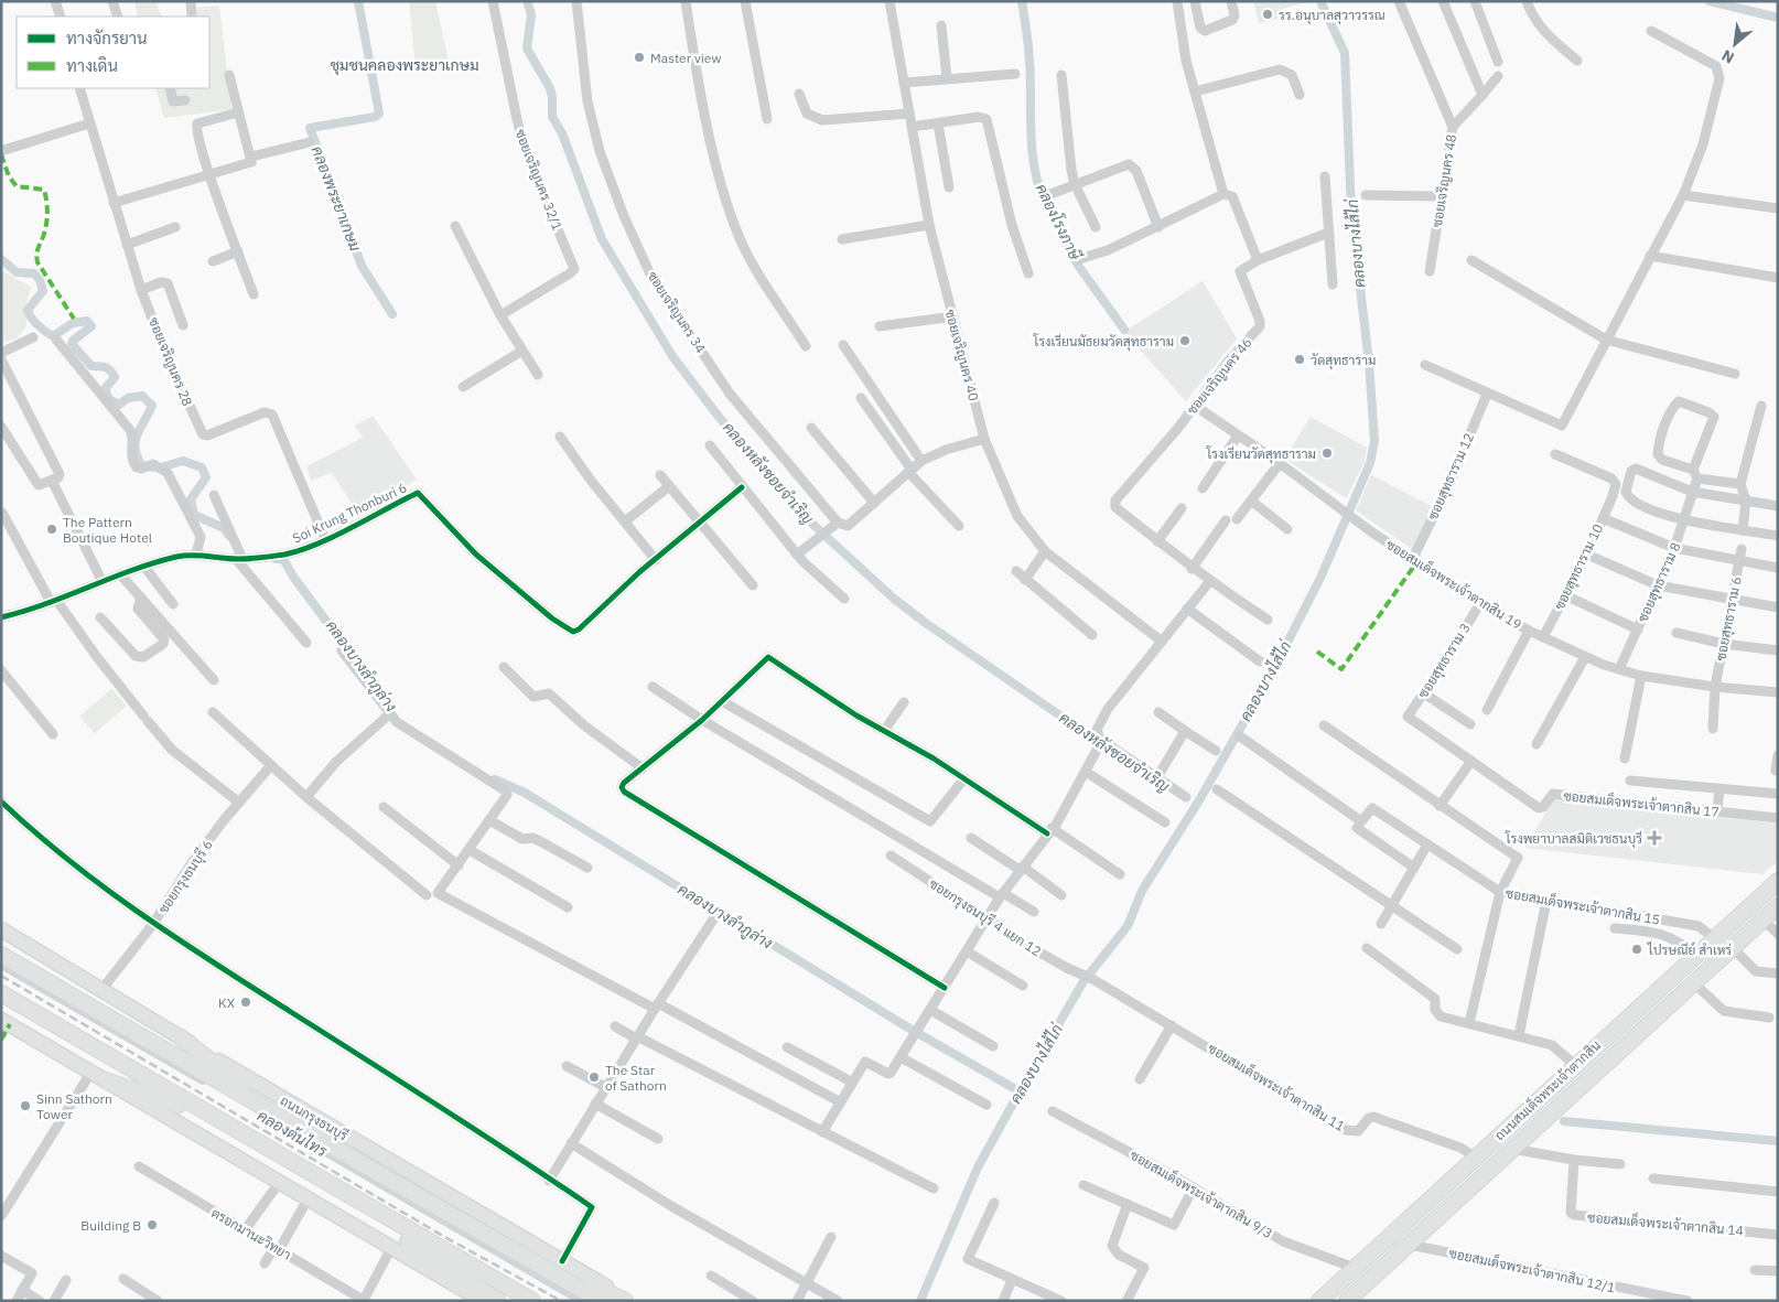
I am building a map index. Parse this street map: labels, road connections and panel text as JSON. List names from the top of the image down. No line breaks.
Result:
{"streets":{"main road":["ถนนสมเด็จพระเจ้าตากสิน","ถนนกรุงธนบุรี"],"street":["ซอยเจริญนคร 32/1","ซอยเจริญนคร 48","ซอยเจริญนคร 34","ซอยเจริญนคร 40","ซอยเจริญนคร 28","ซอยเจริญนคร 46","ซอยสุทธาราม 12","Soi Krung Thonburi 6","ซอยสุทธาราม 10","ซอยสุทธาราม 8","ซอยสมเด็จพระเจ้าตากสิน 19","ซอยสุทธาราม 6","ซอยสุทธาราม 3","ซอยสมเด็จพระเจ้าตากสิน 17","ซอยกรุงธนบุรี 6","ซอยสมเด็จพระเจ้าตากสิน 15","ซอยกรุงธนบุรี 4 แยก 12","ซอยสมเด็จพระเจ้าตากสิน 11","ซอยสมเด็จพระเจ้าตากสิน 9/3","ซอยสมเด็จพระเจ้าตากสิน 14","ตรอกมานะวิทยา","ซอยสมเด็จพระเจ้าตากสิน 12/1"]},"crossings":[["ซอยเจริญนคร 28","Soi Krung Thonburi 6"],["ซอยเจริญนคร 46","ซอยสมเด็จพระเจ้าตากสิน 19"],["ซอยสุทธาราม 12","ซอยสมเด็จพระเจ้าตากสิน 19"],["ซอยสุทธาราม 10","ซอยสมเด็จพระเจ้าตากสิน 19"],["ซอยสุทธาราม 8","ซอยสมเด็จพระเจ้าตากสิน 19"],["ซอยสมเด็จพระเจ้าตากสิน 19","ซอยสุทธาราม 6"],["ซอยสมเด็จพระเจ้าตากสิน 19","ซอยสุทธาราม 3"],["ซอยสุทธาราม 3","ซอยสมเด็จพระเจ้าตากสิน 17"],["ซอยกรุงธนบุรี 6","ถนนกรุงธนบุรี"],["ซอยสมเด็จพระเจ้าตากสิน 15","ถนนสมเด็จพระเจ้าตากสิน"],["ซอยกรุงธนบุรี 4 แยก 12","ซอยสมเด็จพระเจ้าตากสิน 11"],["ซอยสมเด็จพระเจ้าตากสิน 11","ถนนสมเด็จพระเจ้าตากสิน"],["ถนนสมเด็จพระเจ้าตากสิน","ซอยสมเด็จพระเจ้าตากสิน 9/3"],["ถนนสมเด็จพระเจ้าตากสิน","ซอยสมเด็จพระเจ้าตากสิน 12/1"]],"districts":["ชุมชนคลองพระยาเกษม"],"water":["คลองพระยาเกษม","คลองโรงภาษี","คลองบางไส้ไก่","คลองหลังซอยจำเริญ","คลองบางลำภูล่าง","คลองต้นไทร"],"places":{"other":["รร.อนุบาลสุวาวรรณ","Master view","โรงเรียนมัธยมวัดสุทธาราม","วัดสุทธาราม","โรงเรียนวัดสุทธาราม","The Pattern Boutique Hotel","ไปรษณีย์ สำเหร่","KX","The Star of Sathorn","Sinn Sathorn Tower","Building B"],"health":["โรงพยาบาลสมิติเวชธนบุรี"]},"legend":["ทางจักรยาน","ทางเดิน"],"north":"bottom left"}
